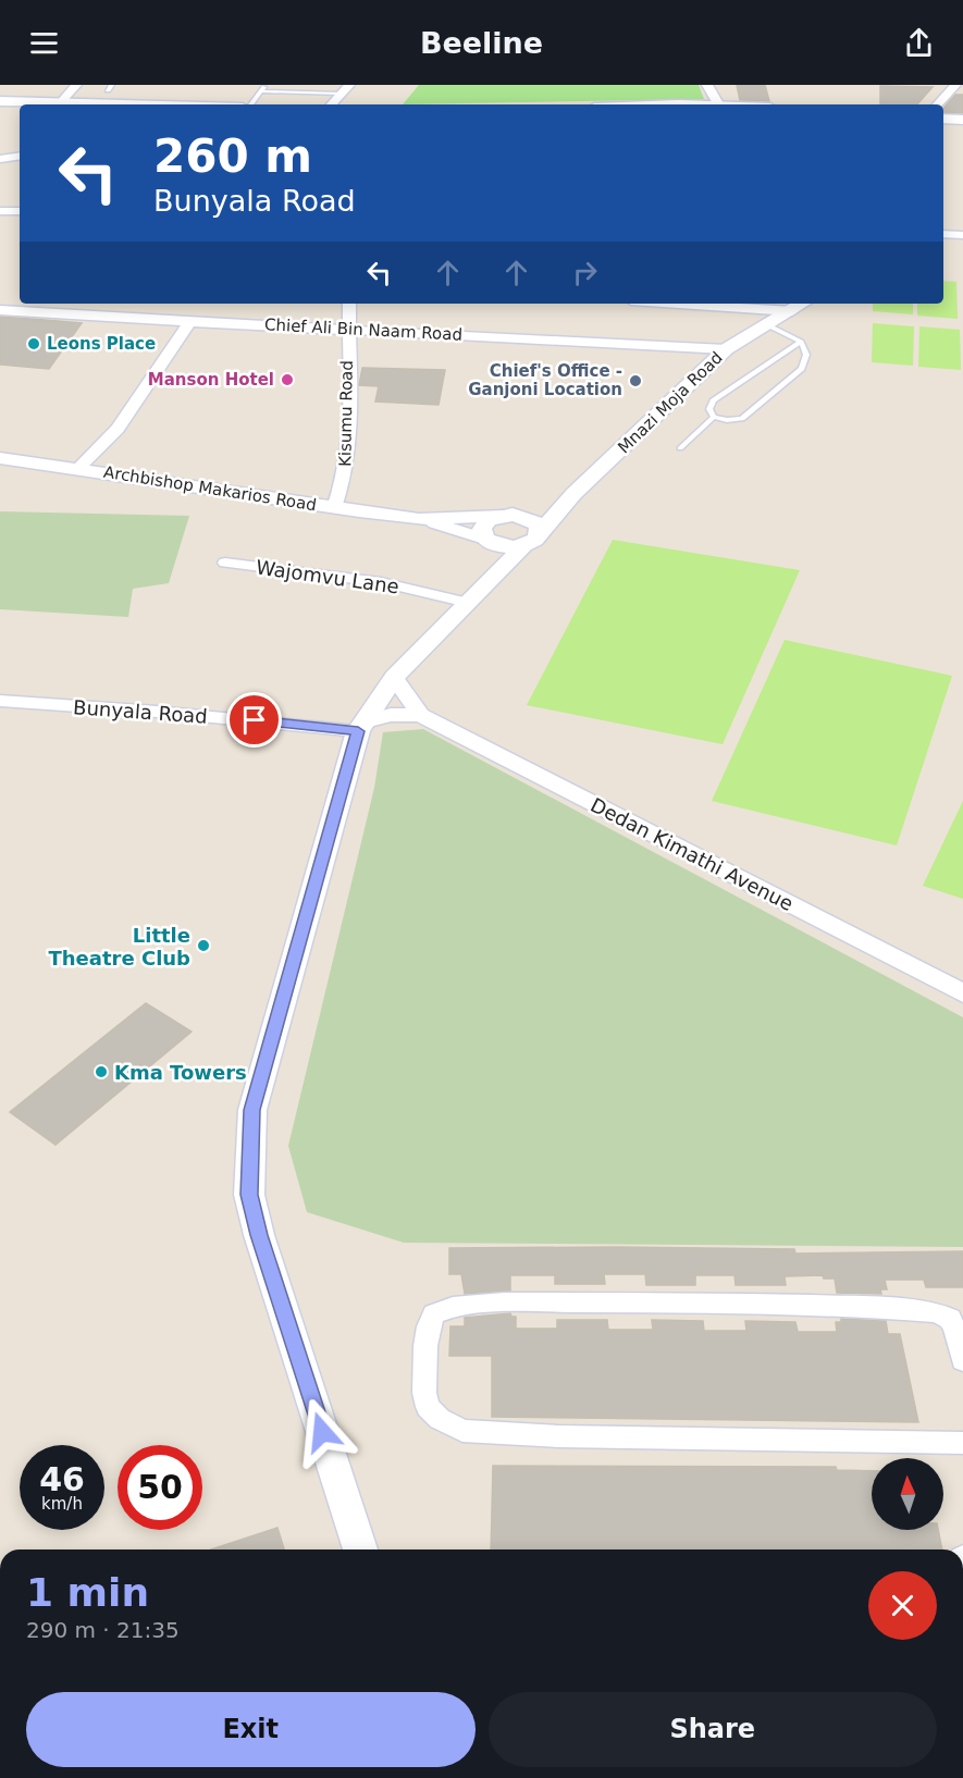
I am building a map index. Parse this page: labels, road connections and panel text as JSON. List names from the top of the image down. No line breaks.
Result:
{"streets":{"main road":["Mnazi Moja Road"],"street":["Chief Ali Bin Naam Road","Kisumu Road","Archbishop Makarios Road","Wajomvu Lane","Bunyala Road","Dedan Kimathi Avenue"]},"crossings":[["Chief Ali Bin Naam Road","Mnazi Moja Road"],["Chief Ali Bin Naam Road","Kisumu Road"],["Mnazi Moja Road","Wajomvu Lane"],["Kisumu Road","Archbishop Makarios Road"],["Bunyala Road","Dedan Kimathi Avenue"]],"places":["Leons Place","Manson Hotel","Chief's Office - Ganjoni Location","Little Theatre Club","Kma Towers"],"north":"top","page":{"header":"Beeline","turn":["260 m","Bunyala Road"],"speed":"46 km/h","limit":"50","heading":["1 min","290 m · 21:35"],"buttons":["Exit","Share"]}}
